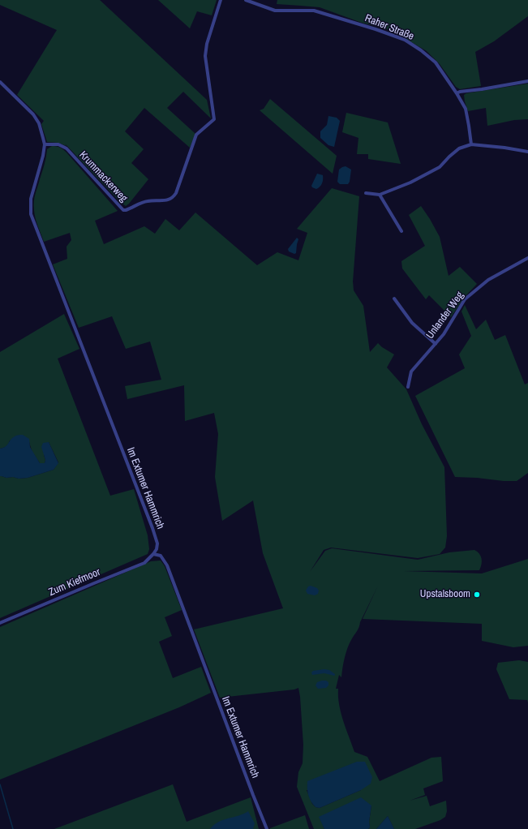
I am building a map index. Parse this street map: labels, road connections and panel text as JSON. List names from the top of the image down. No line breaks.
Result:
{"streets":{"street":["Raher Straße","Krummackerweg","Unlander Weg","Im Extumer Hammrich","Zum Kiefmoor"]},"crossings":[["Krummackerweg","Im Extumer Hammrich"],["Im Extumer Hammrich","Zum Kiefmoor"]],"places":["Upstalsboom"]}
